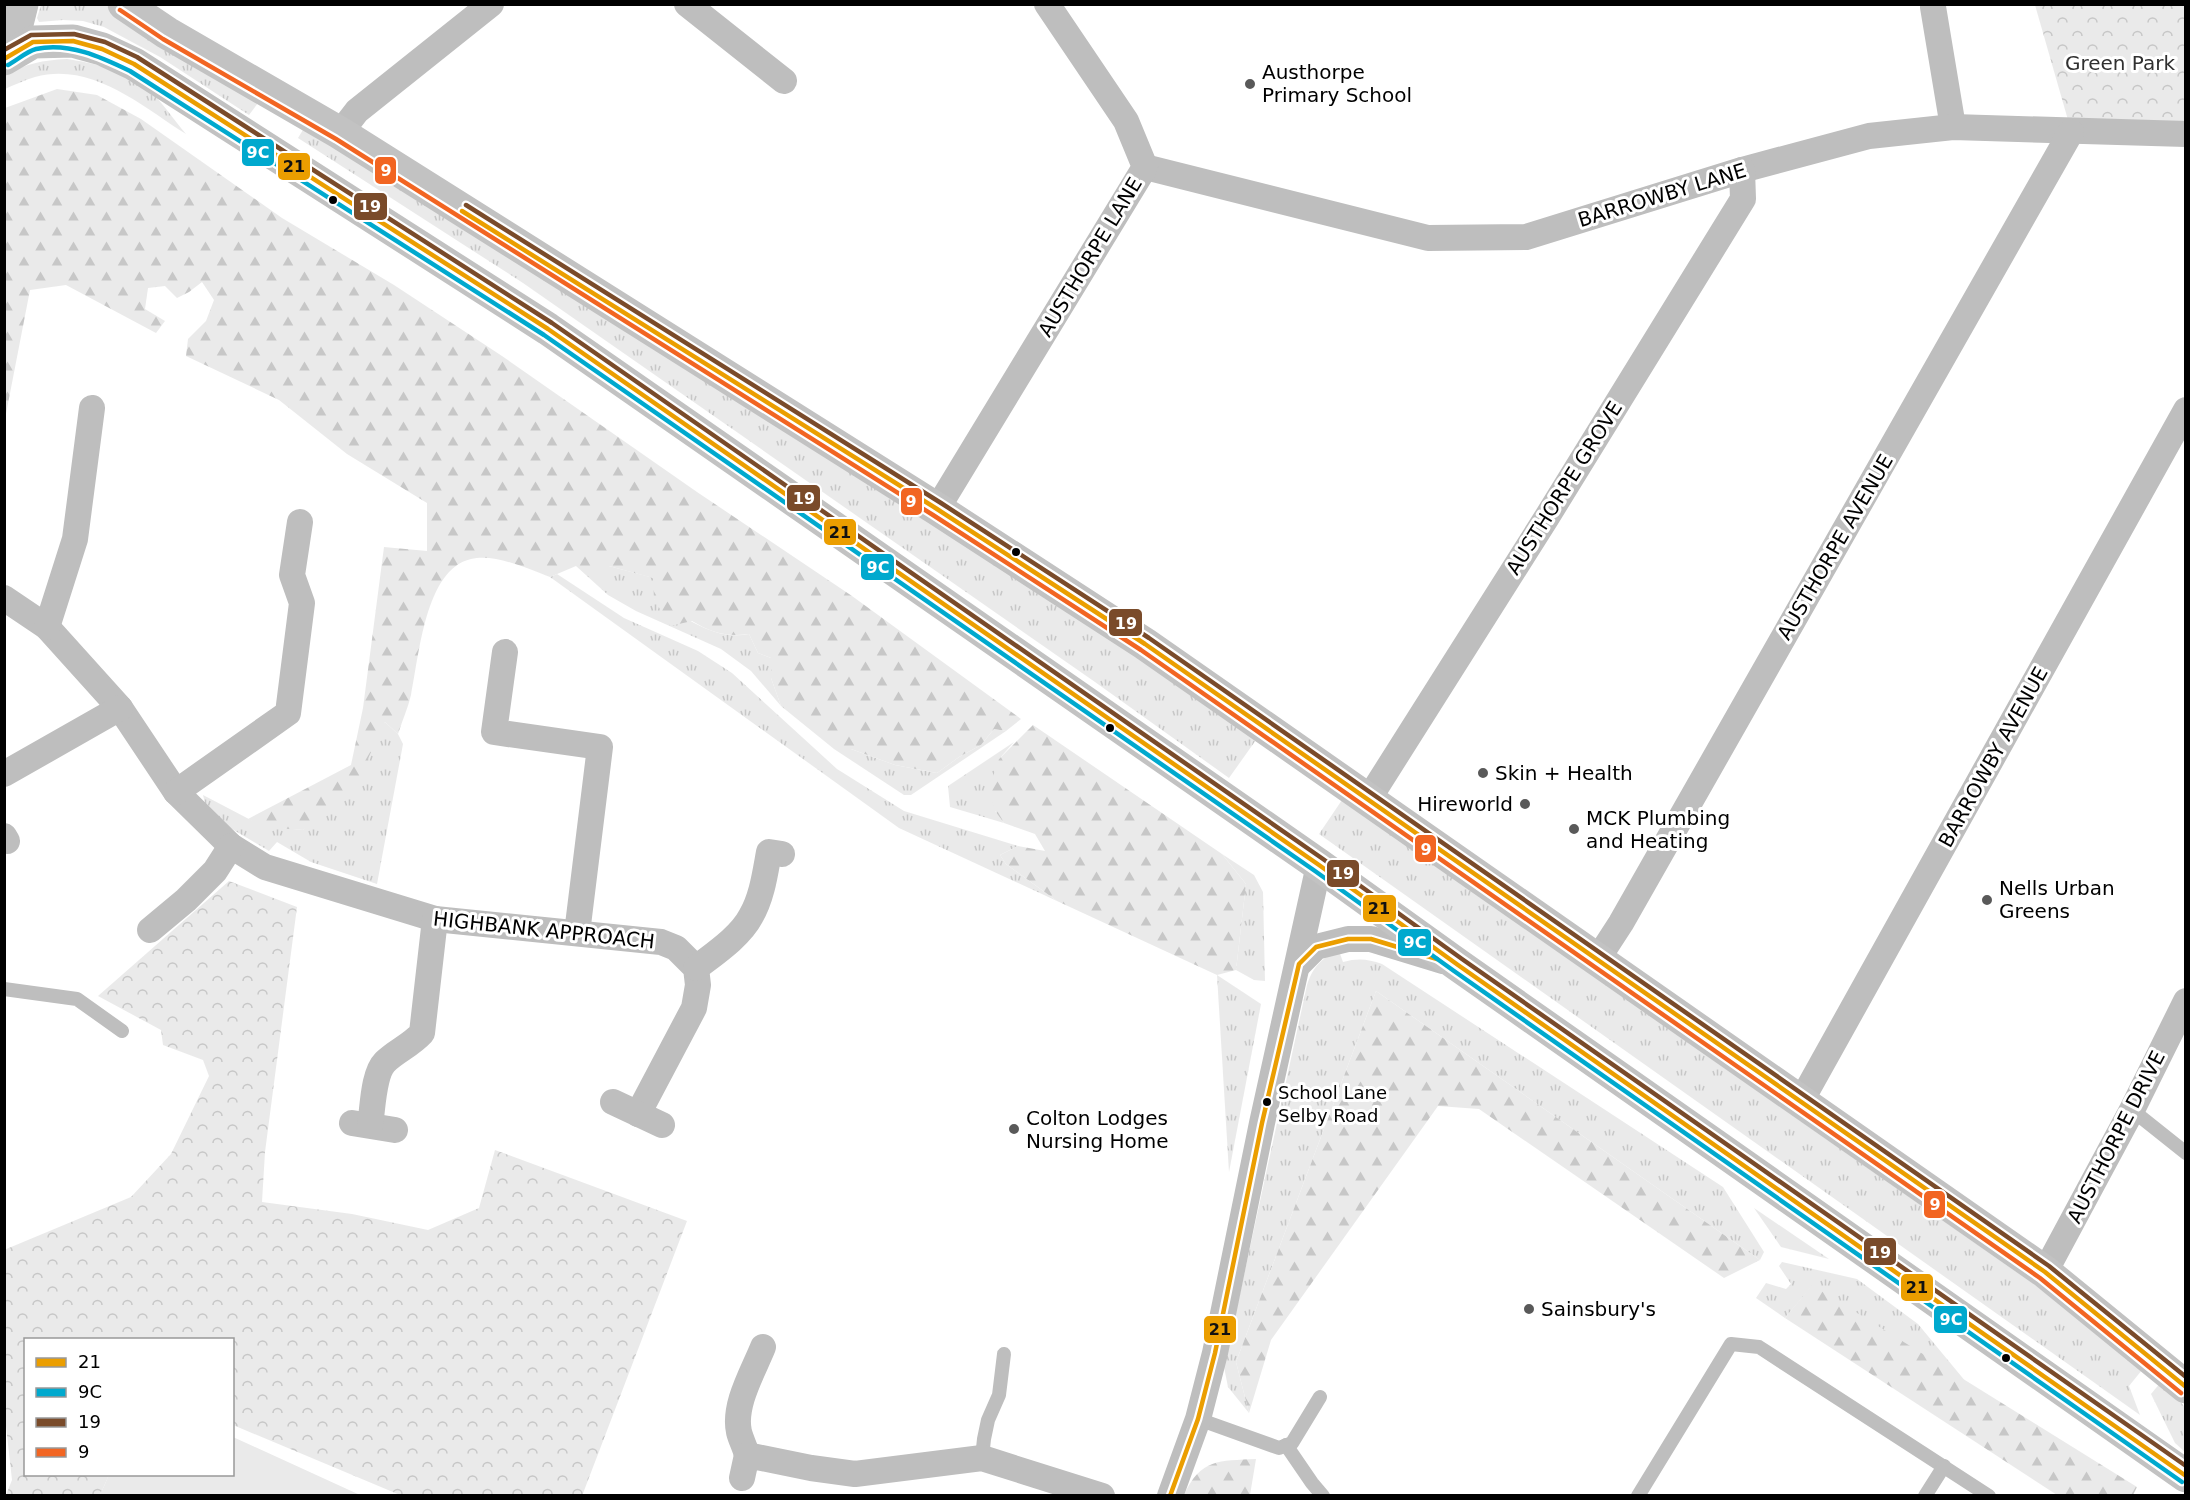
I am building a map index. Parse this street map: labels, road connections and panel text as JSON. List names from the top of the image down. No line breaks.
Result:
{"streets":{"street":["BARROWBY LANE","AUSTHORPE LANE","AUSTHORPE GROVE","AUSTHORPE AVENUE","BARROWBY AVENUE","HIGHBANK APPROACH","AUSTHORPE DRIVE"]},"crossings":[["BARROWBY LANE","AUSTHORPE LANE"],["BARROWBY LANE","AUSTHORPE GROVE"],["BARROWBY LANE","AUSTHORPE AVENUE"]],"parks":["Green Park"],"places":["Austhorpe Primary School","Skin + Health","Hireworld","MCK Plumbing and Heating","Nells Urban Greens","School Lane Selby Road","Colton Lodges Nursing Home","Sainsbury's"],"lines":["transit line 9","transit line 19","transit line 21","transit line 9C"],"legend":["21","9C","19","9"]}
